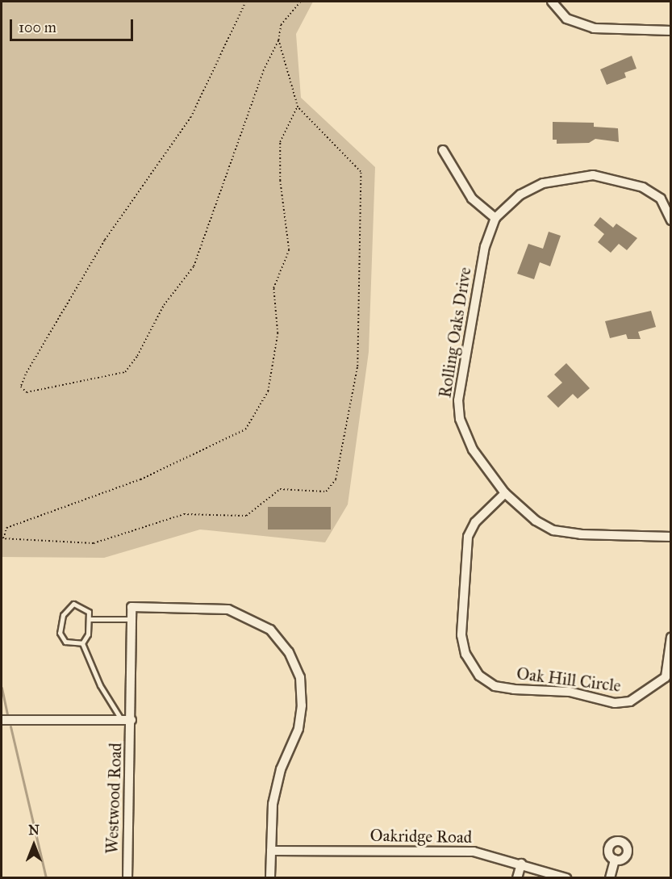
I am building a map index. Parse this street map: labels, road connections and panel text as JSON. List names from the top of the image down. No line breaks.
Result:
{"streets":{"street":["Rolling Oaks Drive","Oak Hill Circle","Westwood Road","Oakridge Road"]},"crossings":[["Rolling Oaks Drive","Oak Hill Circle"],["Westwood Road","Oakridge Road"]],"scale_bar":"100 m","north":"top"}
